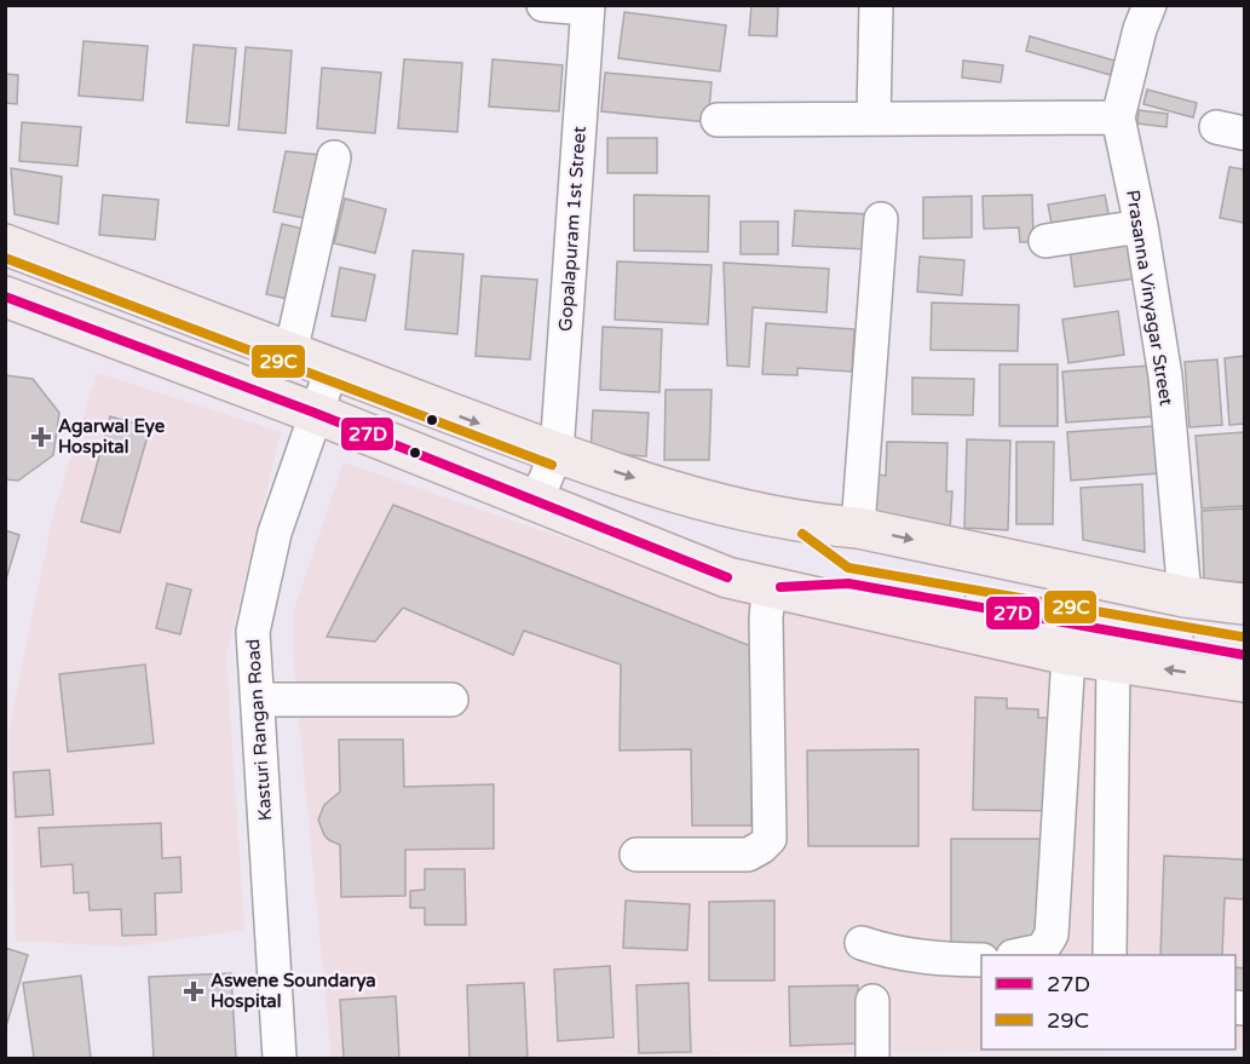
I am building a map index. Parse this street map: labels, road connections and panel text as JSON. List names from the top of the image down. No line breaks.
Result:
{"streets":{"street":["Gopalapuram 1st Street","Prasanna Vinyagar Street","Kasturi Rangan Road"]},"places":{"health":["Agarwal Eye Hospital","Aswene Soundarya Hospital"]},"lines":["transit line 29C","transit line 27D"],"legend":["27D","29C"]}
